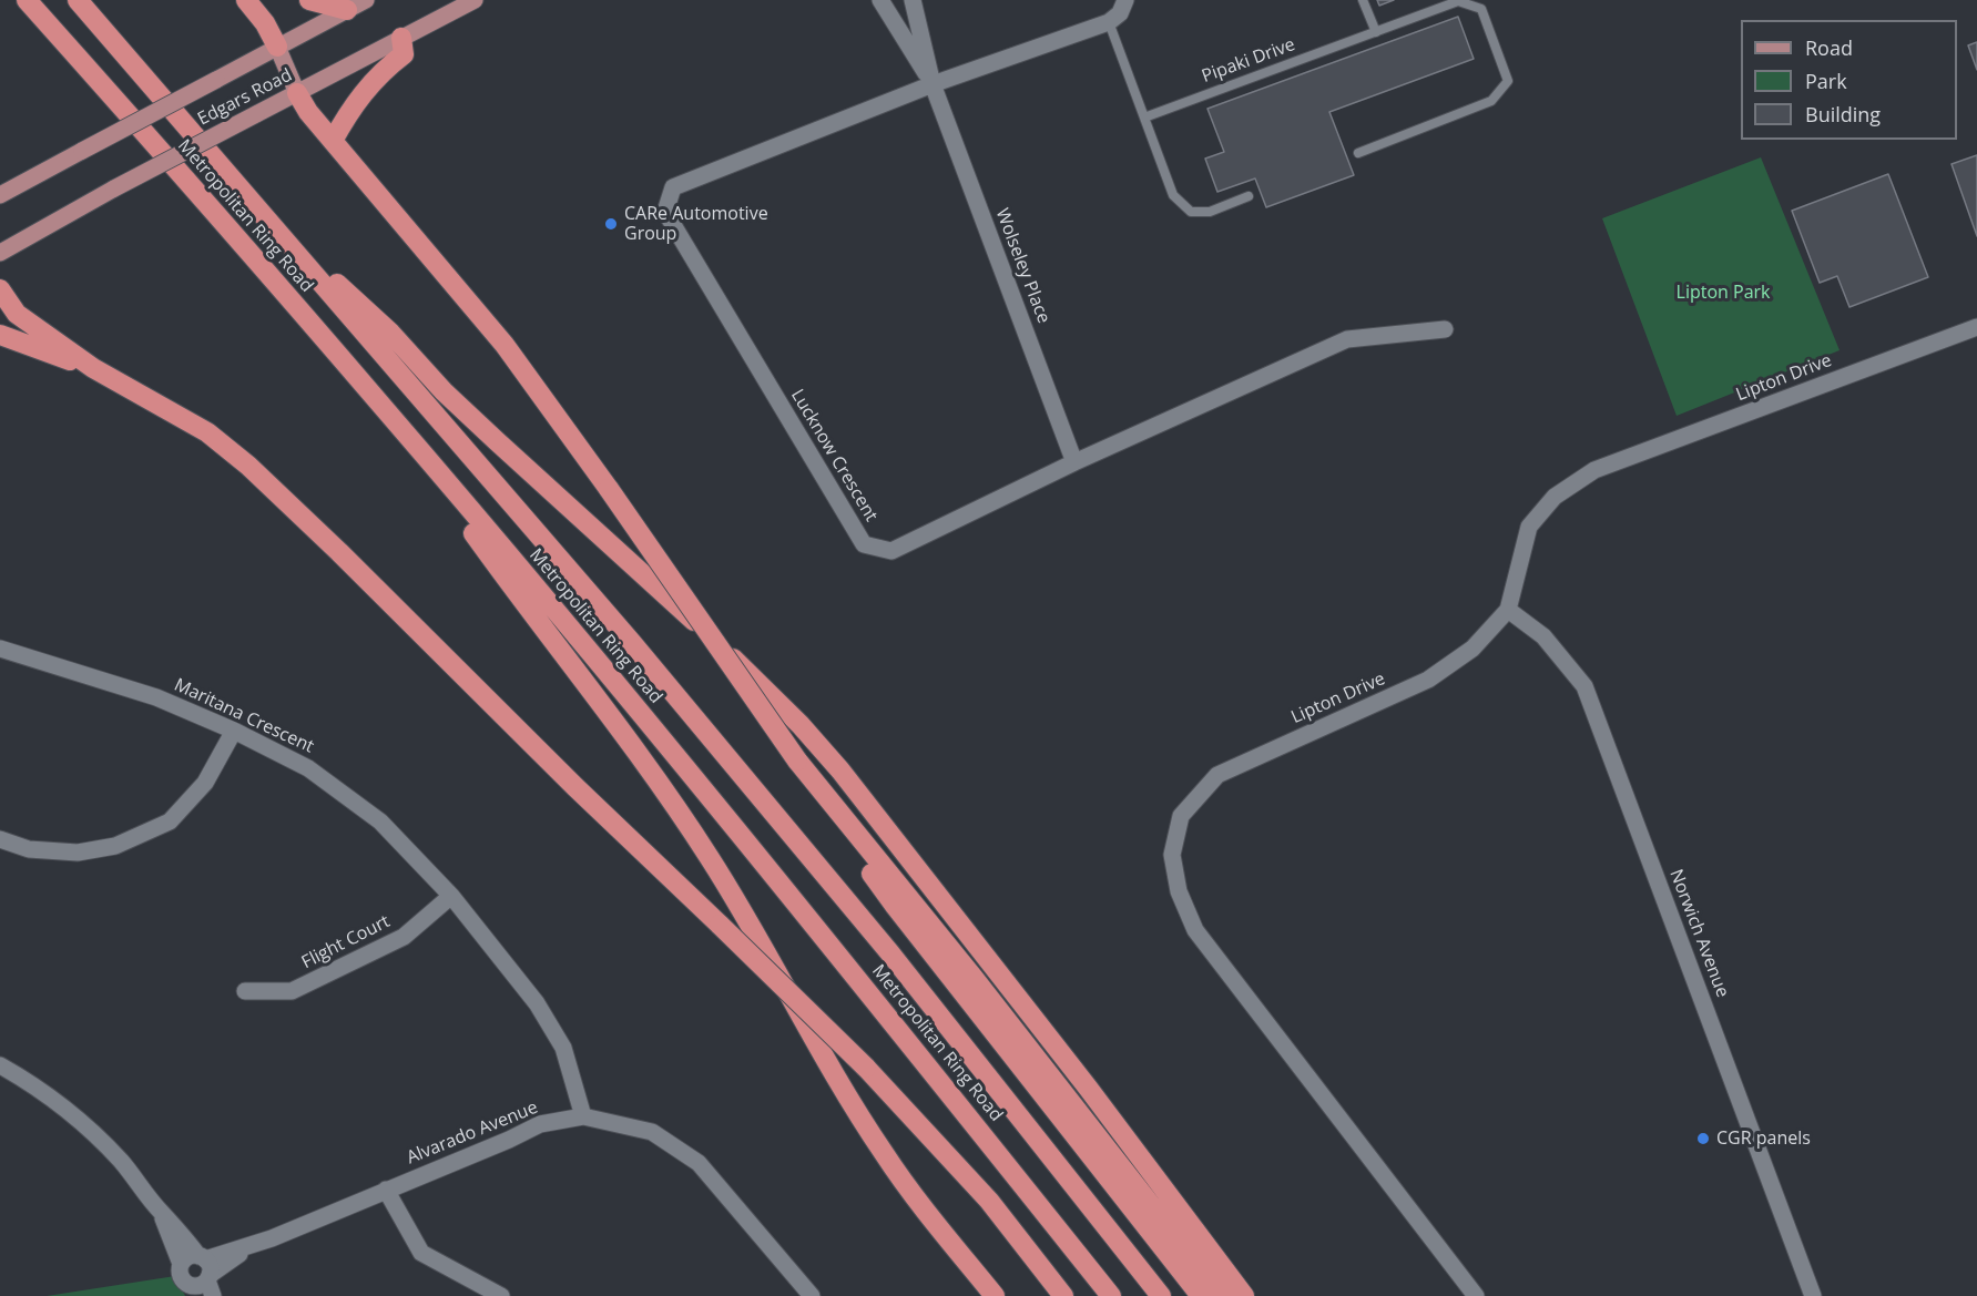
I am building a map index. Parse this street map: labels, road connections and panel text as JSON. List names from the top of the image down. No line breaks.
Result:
{"streets":{"highway":["Metropolitan Ring Road"],"main road":["Edgars Road"],"street":["Wolseley Place","Lipton Drive","Lucknow Crescent","Maritana Crescent","Norwich Avenue","Flight Court","Alvarado Avenue"],"lane":["Pipaki Drive"]},"crossings":[["Wolseley Place","Lucknow Crescent"],["Lipton Drive","Norwich Avenue"],["Maritana Crescent","Flight Court"],["Maritana Crescent","Alvarado Avenue"]],"parks":["Lipton Park"],"places":["CARe Automotive Group","CGR panels"],"legend":["Road","Park","Building"]}
